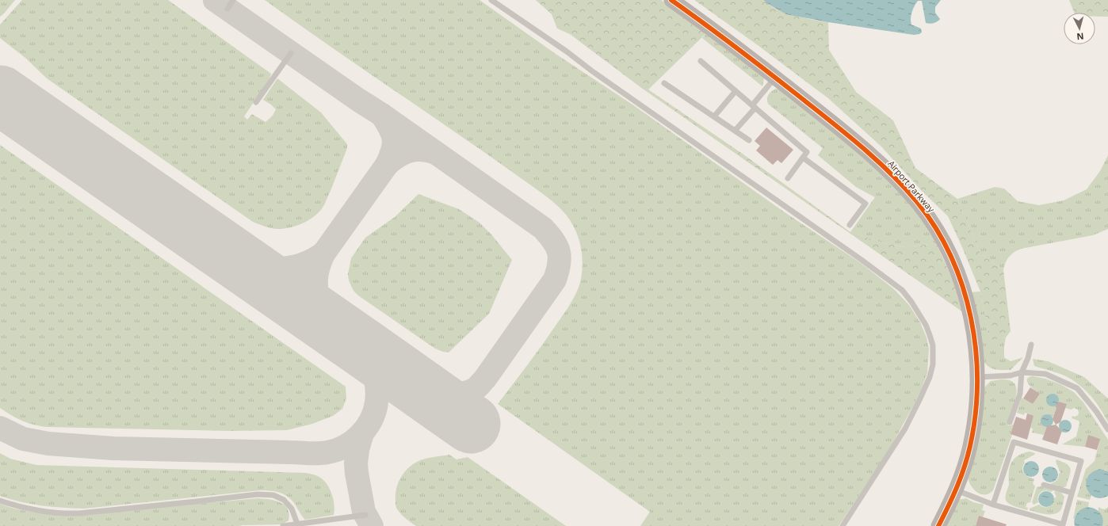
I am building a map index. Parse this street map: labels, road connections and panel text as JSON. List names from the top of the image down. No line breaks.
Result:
{"streets":{"main road":["Airport Parkway"]},"north":"bottom"}
